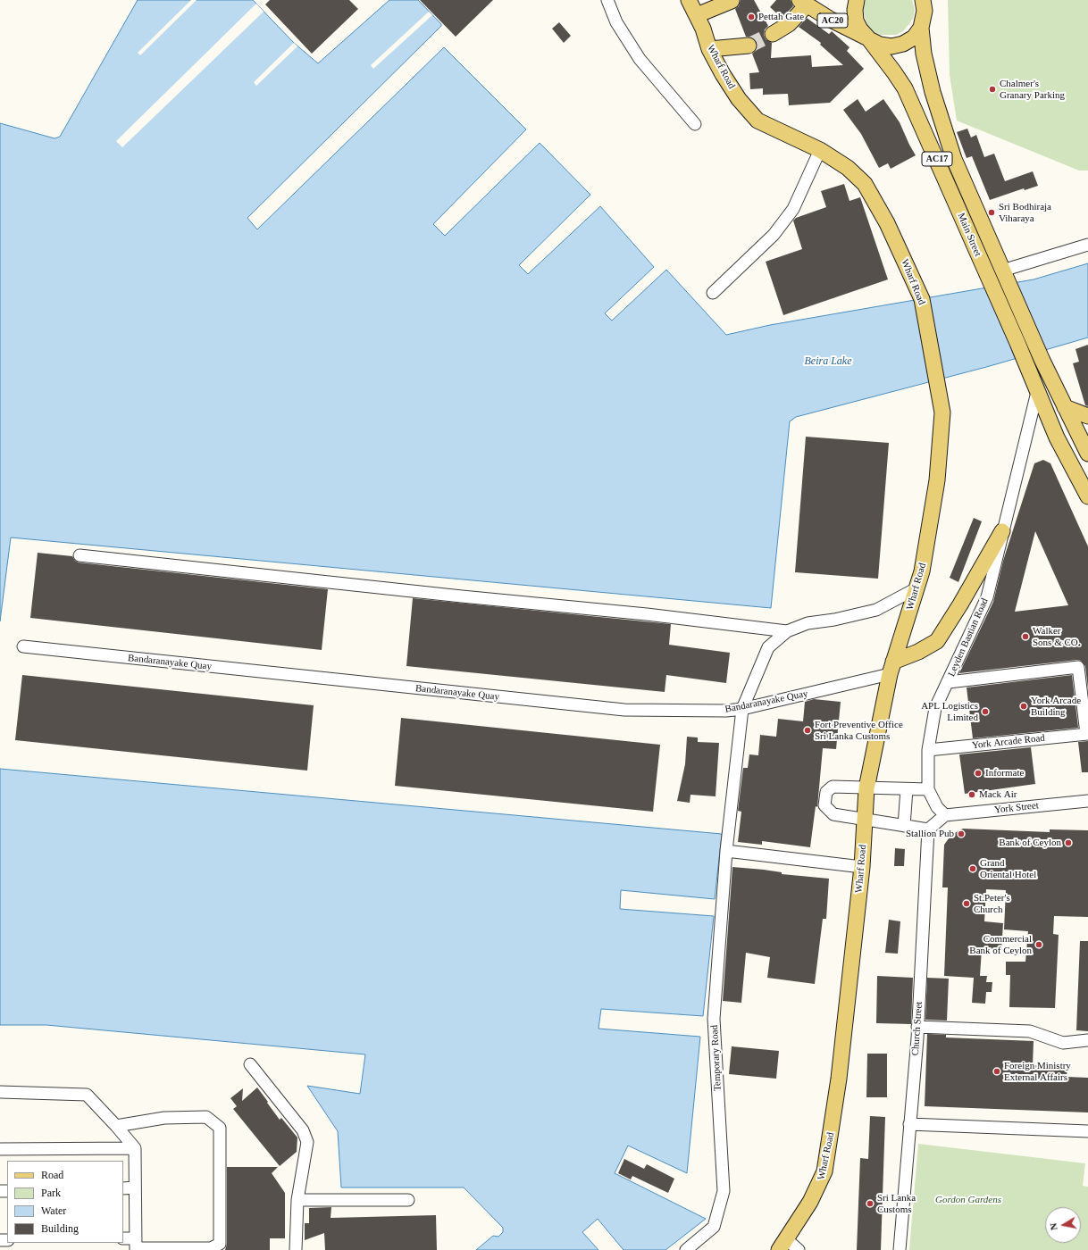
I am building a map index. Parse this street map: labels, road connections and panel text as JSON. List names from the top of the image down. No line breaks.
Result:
{"streets":{"main road":["AC20","Wharf Road","AC17","Main Street"],"street":["Leyden Bastian Road","Bandaranayake Quay","York Arcade Road","York Street","Church Street","Temporary Road"]},"crossings":[["AC20","Main Street"],["Wharf Road","Bandaranayake Quay"],["Main Street","Leyden Bastian Road"],["Leyden Bastian Road","York Arcade Road"],["Leyden Bastian Road","York Street"],["Bandaranayake Quay","Temporary Road"]],"water":["Beira Lake"],"parks":["Gordon Gardens"],"places":["Pettah Gate","Chalmer's Granary Parking","Sri Bodhiraja Viharaya","Walker Sons & CO.","York Arcade Building","APL Logistics Limited","Fort Preventive Office Sri Lanka Customs","Informate","Mack Air","Stallion Pub","Bank of Ceylon","Grand Oriental Hotel","St.Peter's Church","Commercial Bank of Ceylon","Foreign Ministry External Affairs","Sri Lanka Customs"],"legend":["Road","Park","Water","Building"],"north":"left"}
